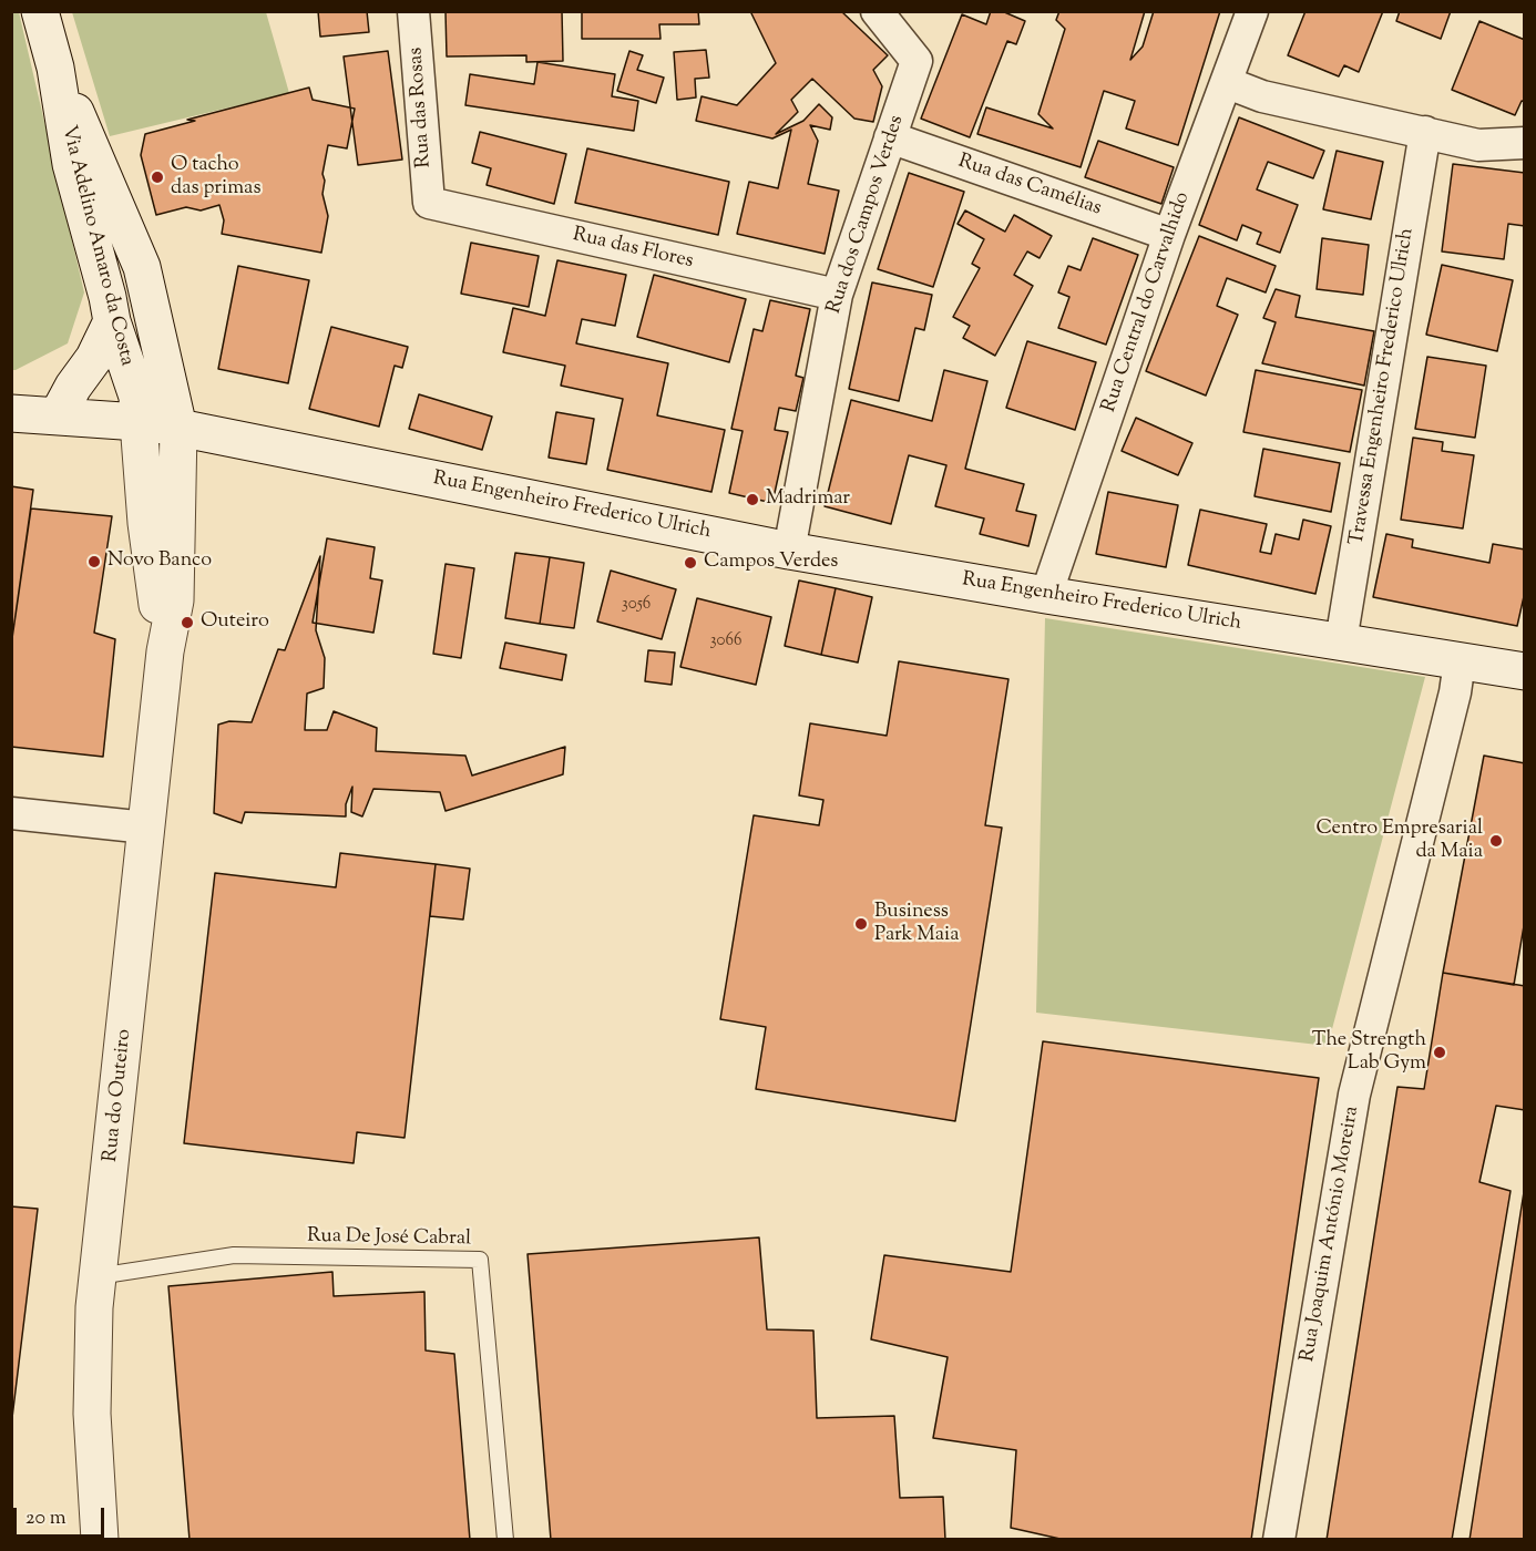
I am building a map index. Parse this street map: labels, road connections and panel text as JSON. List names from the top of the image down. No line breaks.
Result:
{"streets":{"main road":["Via Adelino Amaro da Costa","Rua Engenheiro Frederico Ulrich","Rua do Outeiro"],"street":["Rua das Rosas","Rua das Camélias","Rua dos Campos Verdes","Rua das Flores","Rua Central do Carvalhido","Travessa Engenheiro Frederico Ulrich","Rua Joaquim António Moreira"],"lane":["Rua De José Cabral"]},"crossings":[["Rua das Rosas","Rua das Flores"],["Rua das Camélias","Rua dos Campos Verdes"],["Rua das Camélias","Rua Central do Carvalhido"],["Rua dos Campos Verdes","Rua das Flores"],["Rua dos Campos Verdes","Rua Engenheiro Frederico Ulrich"],["Via Adelino Amaro da Costa","Rua Engenheiro Frederico Ulrich"],["Via Adelino Amaro da Costa","Rua do Outeiro"],["Rua Central do Carvalhido","Rua Engenheiro Frederico Ulrich"],["Travessa Engenheiro Frederico Ulrich","Rua Engenheiro Frederico Ulrich"],["Rua Engenheiro Frederico Ulrich","Rua do Outeiro"],["Rua Engenheiro Frederico Ulrich","Rua Joaquim António Moreira"],["Rua do Outeiro","Rua De José Cabral"]],"places":["O tacho das primas","Madrimar","Novo Banco","Campos Verdes","Outeiro","Centro Empresarial da Maia","Business Park Maia","The Strength Lab Gym"],"house_numbers":["3056","3066"],"scale_bar":"20 m"}
